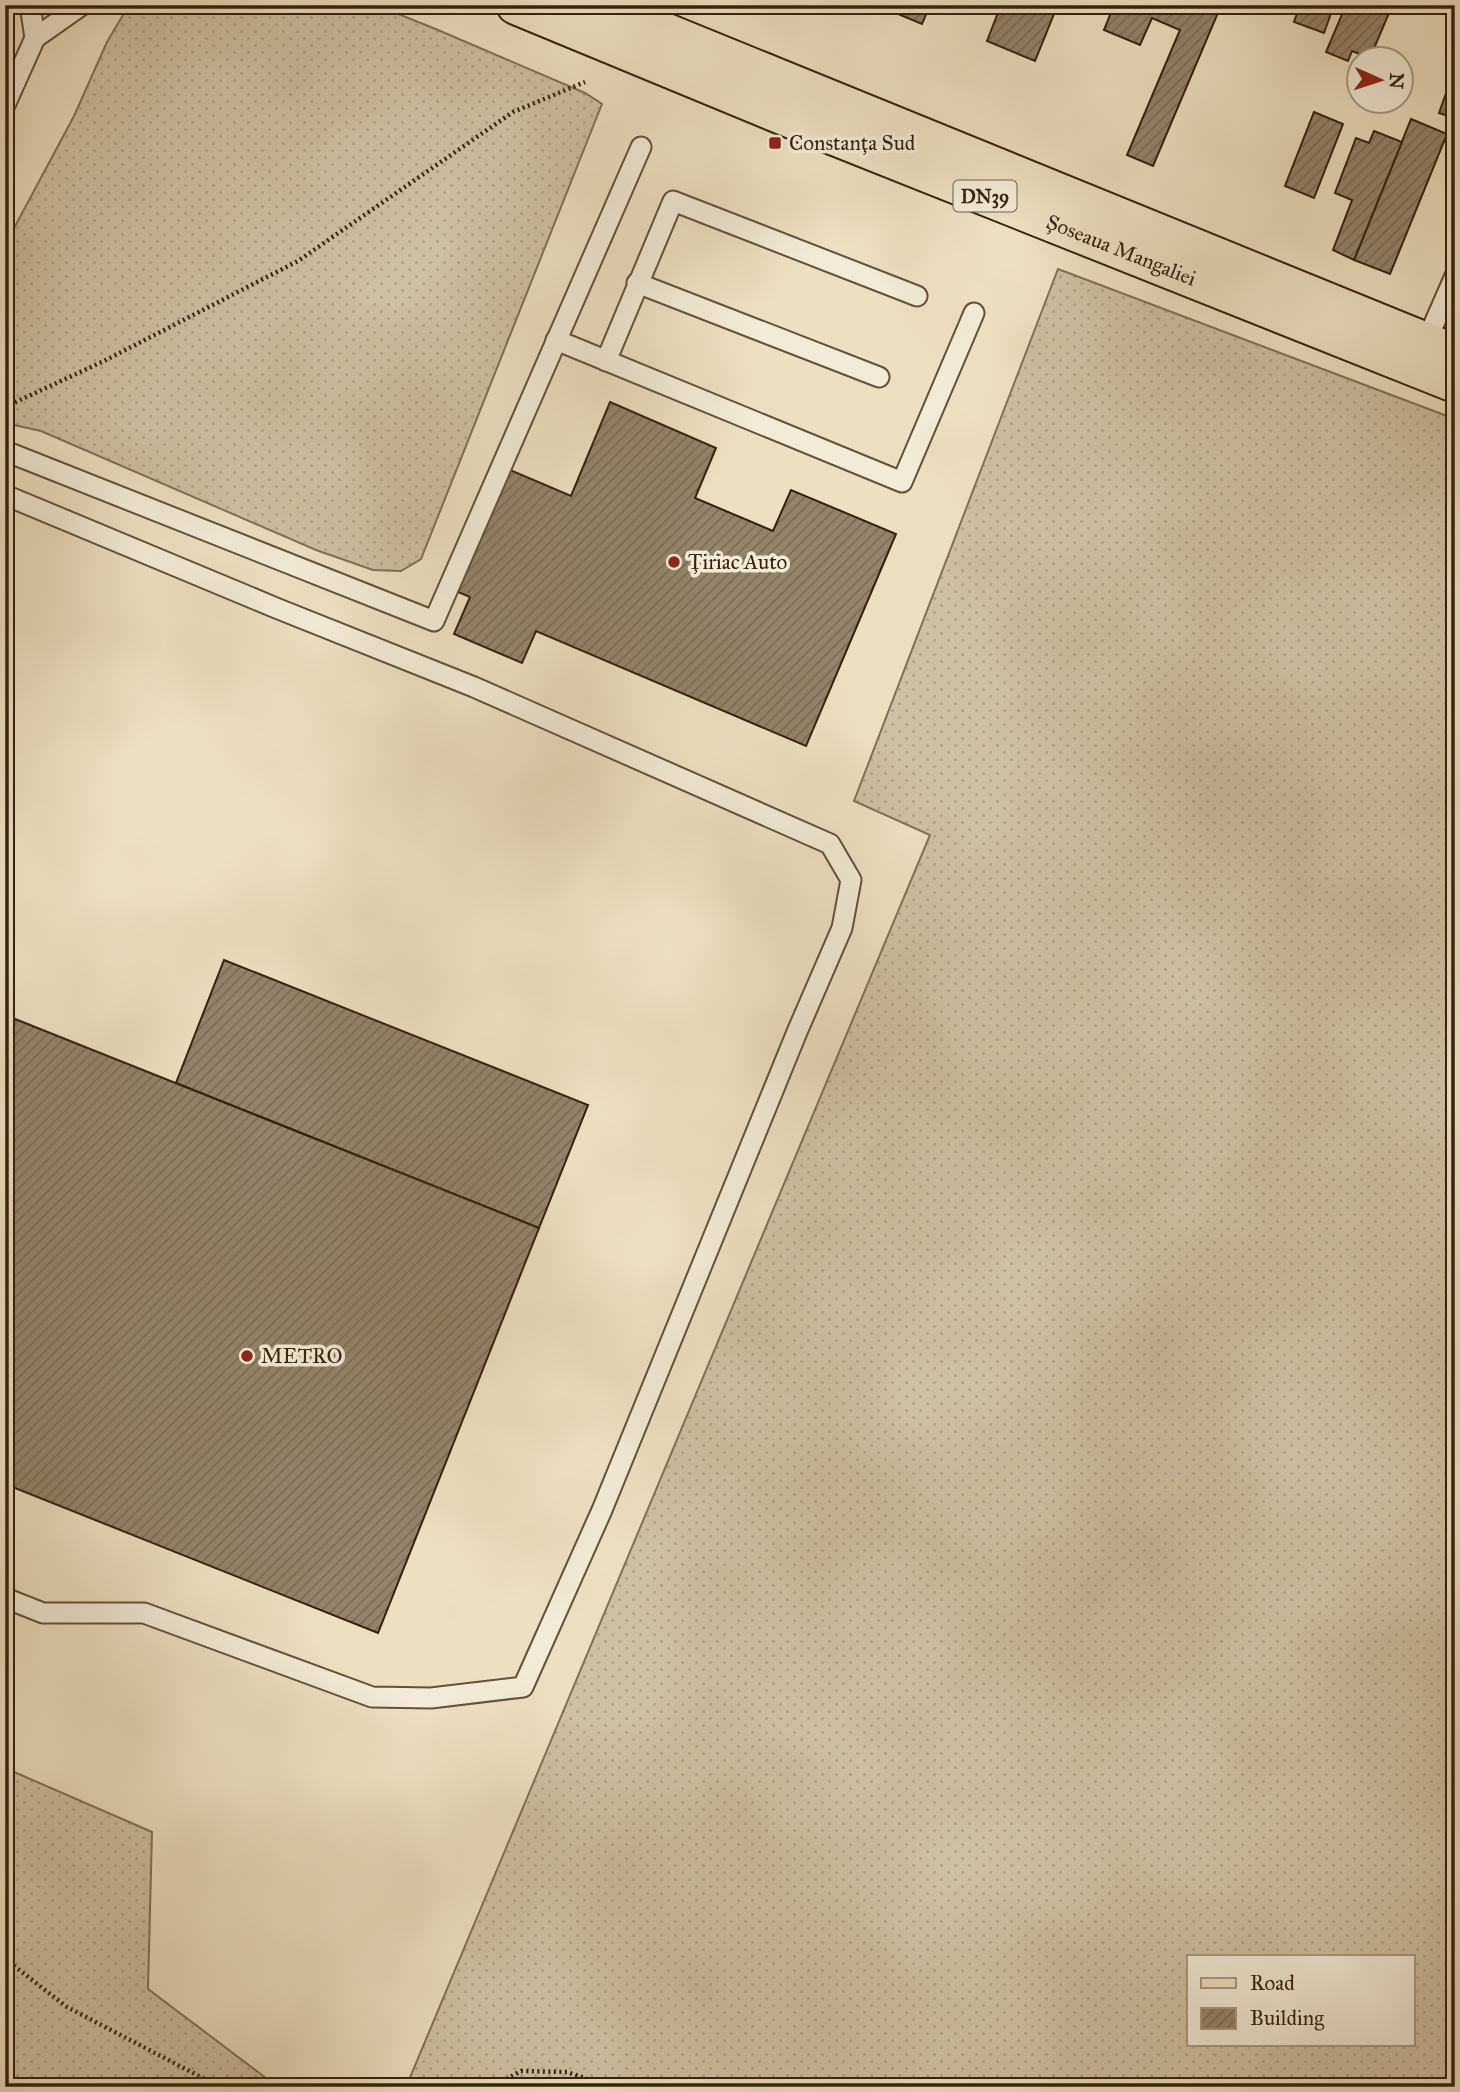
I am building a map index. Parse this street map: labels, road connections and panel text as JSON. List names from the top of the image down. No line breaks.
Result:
{"streets":{"main road":["DN39","Șoseaua Mangaliei"]},"places":{"transit":["Constanța Sud"],"other":["Țiriac Auto","METRO"]},"legend":["Road","Building"],"north":"right"}
